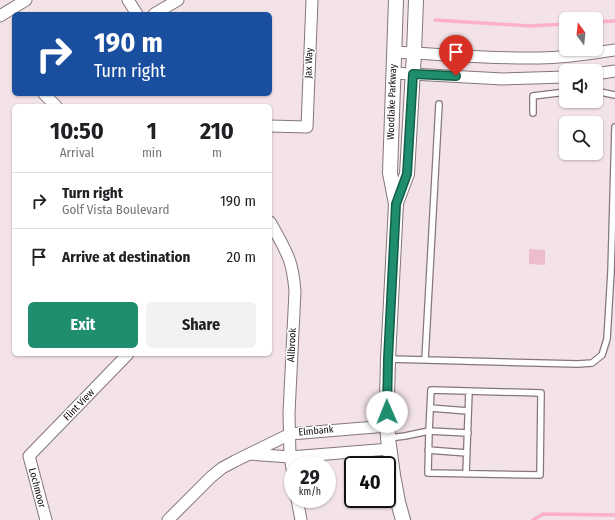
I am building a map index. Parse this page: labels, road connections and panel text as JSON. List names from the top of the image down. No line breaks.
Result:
{"streets":{"street":["Jax Way","Woodlake Parkway","Allbrook","Flint View","Elmbank","Lochmoor"]},"crossings":[["Woodlake Parkway","Elmbank"],["Allbrook","Elmbank"],["Flint View","Lochmoor"]],"north":"top","page":{"turn":["190 m","Turn right"],"eta":["10:50","Arrival","1","min","210","m"],"list":[{"name":"Turn right","note":"Golf Vista Boulevard","value":"190 m"},{"name":"Arrive at destination","value":"20 m"}],"buttons":["Exit","Share"],"speed":"29 km/h","limit":"40"}}
